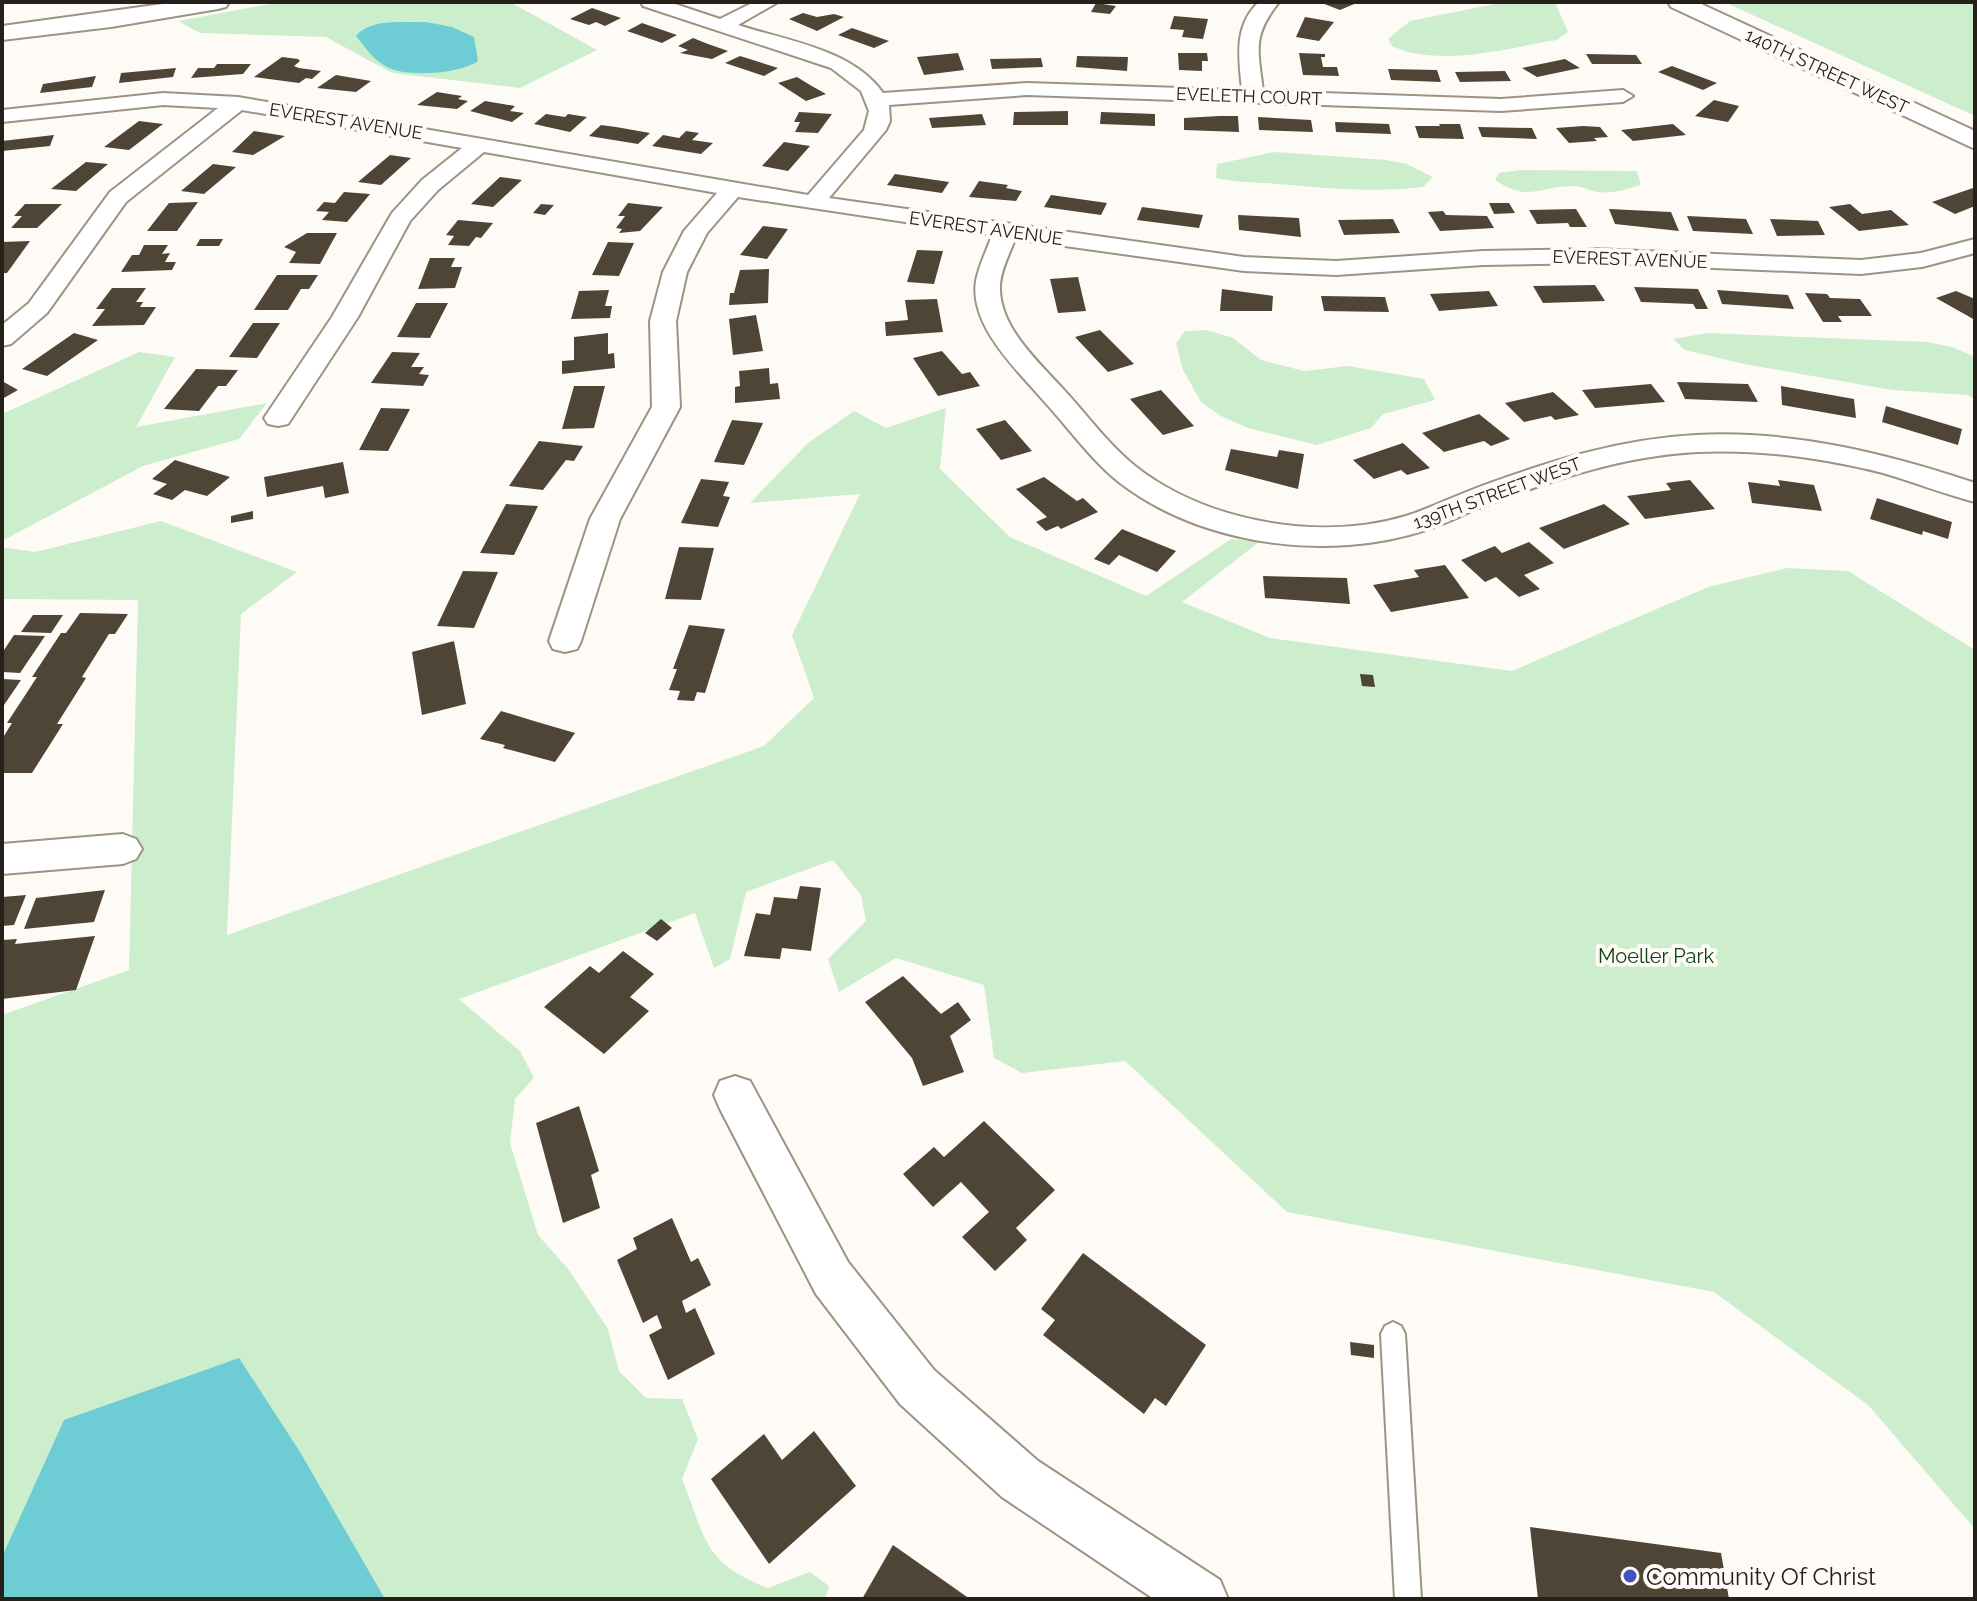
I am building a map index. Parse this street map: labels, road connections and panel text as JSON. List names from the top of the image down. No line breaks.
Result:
{"streets":{"street":["140TH STREET WEST","EVELETH COURT","EVEREST AVENUE","139TH STREET WEST"]},"crossings":[["EVEREST AVENUE","139TH STREET WEST"]],"parks":["Moeller Park"],"places":["Community Of Christ"]}
